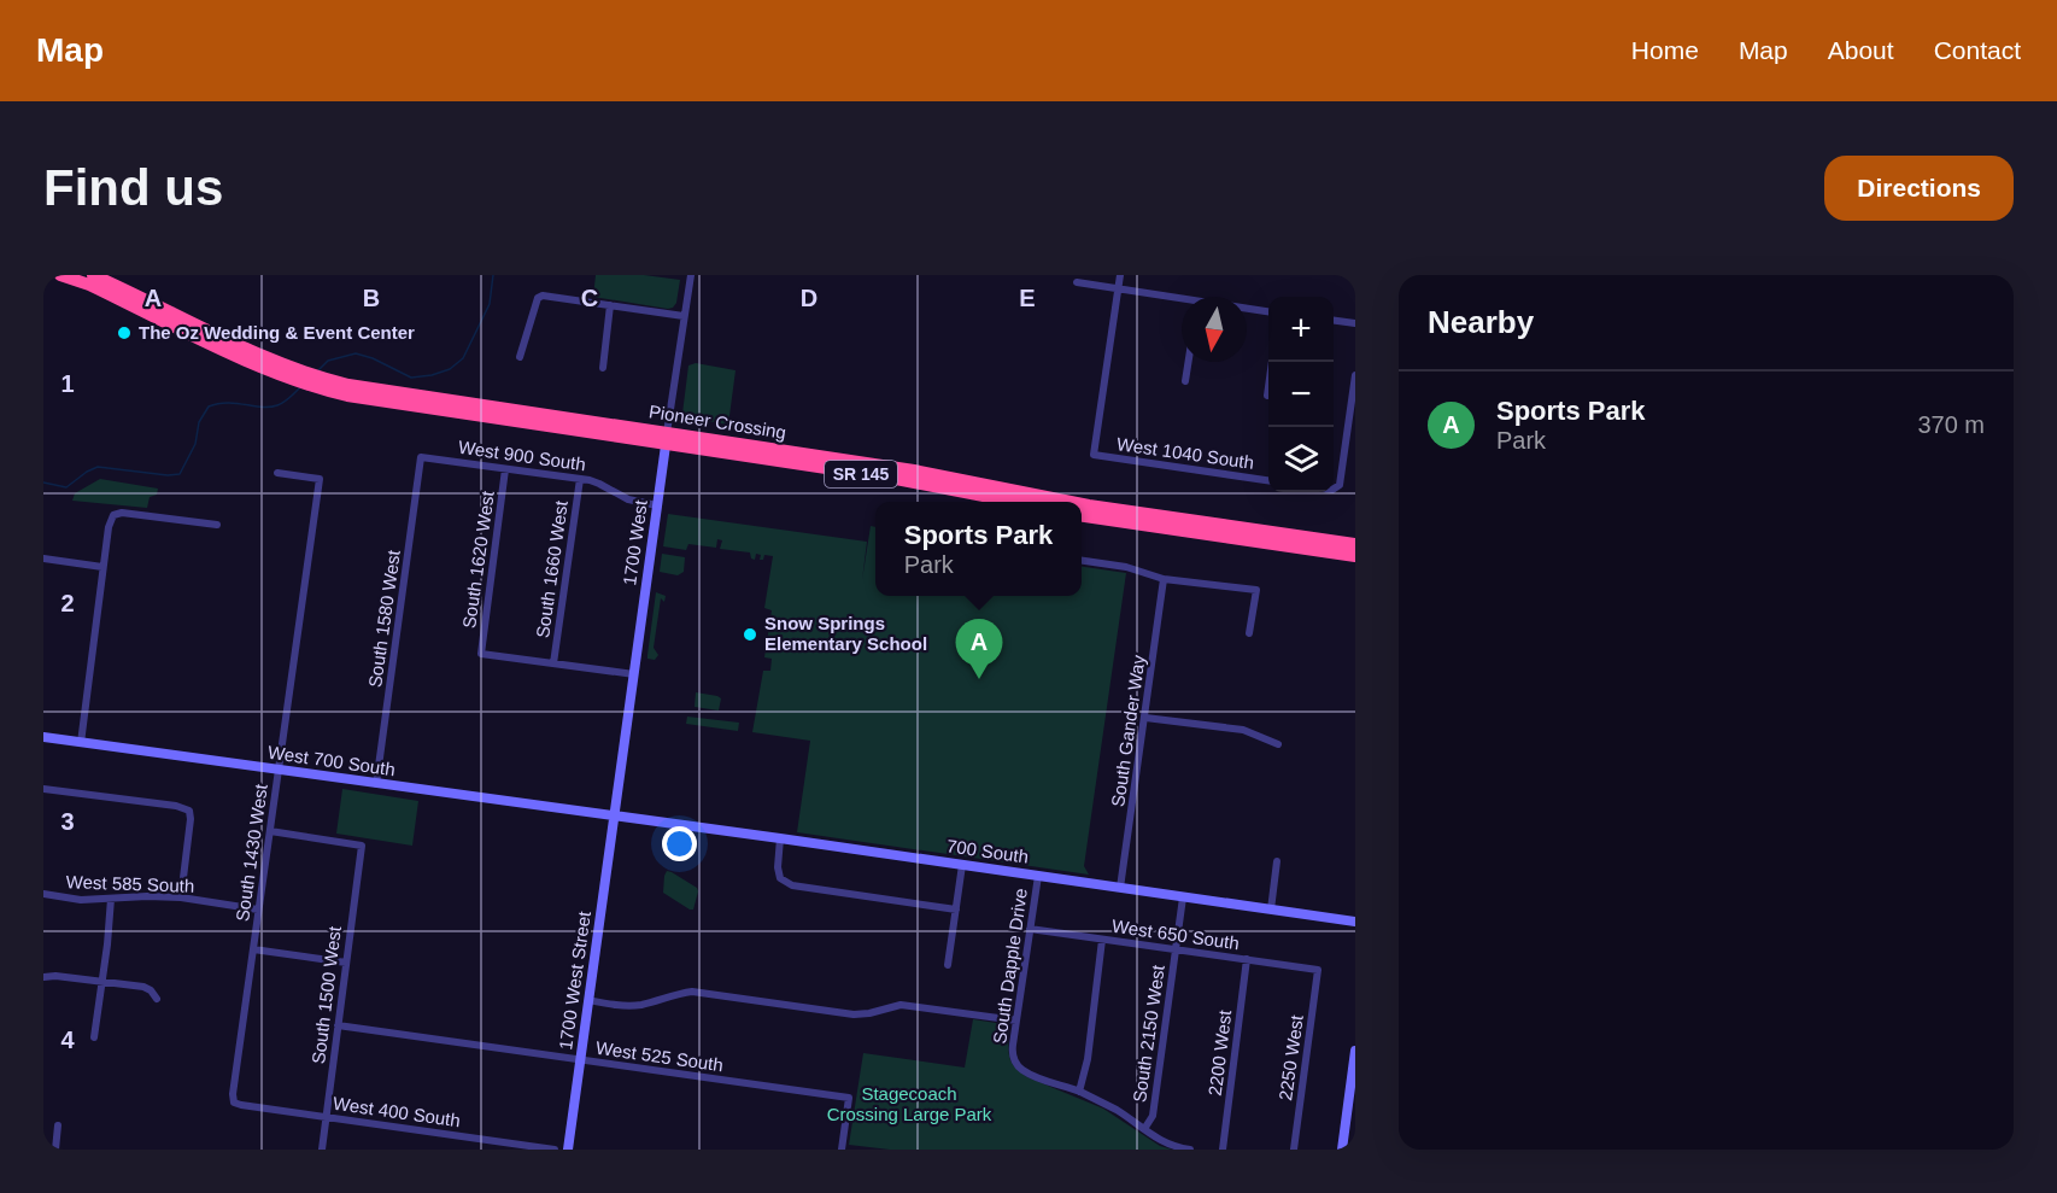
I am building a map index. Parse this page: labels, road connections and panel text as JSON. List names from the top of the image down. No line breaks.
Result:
{"streets":{"highway":["Pioneer Crossing","SR 145"],"street":["West 1040 South","West 900 South","1700 West","South 1620 West","South 1660 West","South 1580 West","South Gander Way","West 700 South","700 South","South 1430 West","West 585 South","West 650 South","South Dapple Drive","1700 West Street","South 1500 West","South 2150 West","2200 West","West 525 South","2250 West","West 400 South"]},"crossings":[["Pioneer Crossing","1700 West"],["West 900 South","1700 West"],["West 900 South","South 1620 West"],["West 900 South","South 1660 West"],["West 900 South","South 1580 West"],["1700 West","West 700 South"],["1700 West","700 South"],["1700 West","1700 West Street"],["South 1620 West","South 1660 West"],["South 1580 West","West 700 South"],["South Gander Way","700 South"],["West 700 South","700 South"],["West 700 South","South 1430 West"],["West 700 South","1700 West Street"],["700 South","South Dapple Drive"],["700 South","1700 West Street"],["700 South","South 2150 West"],["South 1430 West","West 585 South"],["South 1430 West","South 1500 West"],["South 1430 West","West 400 South"],["West 650 South","South Dapple Drive"],["West 650 South","South 2150 West"],["West 650 South","2200 West"],["West 650 South","2250 West"],["1700 West Street","West 525 South"],["South 1500 West","West 525 South"],["South 1500 West","West 400 South"]],"parks":["Stagecoach Crossing Large Park"],"places":["The Oz Wedding & Event Center","Snow Springs Elementary School"],"north":"bottom","page":{"header":"Map","nav":["Home","Map","About","Contact"],"buttons":"Directions","title":"Find us","heading":"Nearby","map_buttons":["+","−"],"list":[{"mark":"A","name":"Sports Park","note":"Park","value":"370 m"}],"popup":["Sports Park","Park"],"pins":"A"},"grid":{"columns":["A","B","C","D","E"],"rows":["1","2","3","4"]}}
